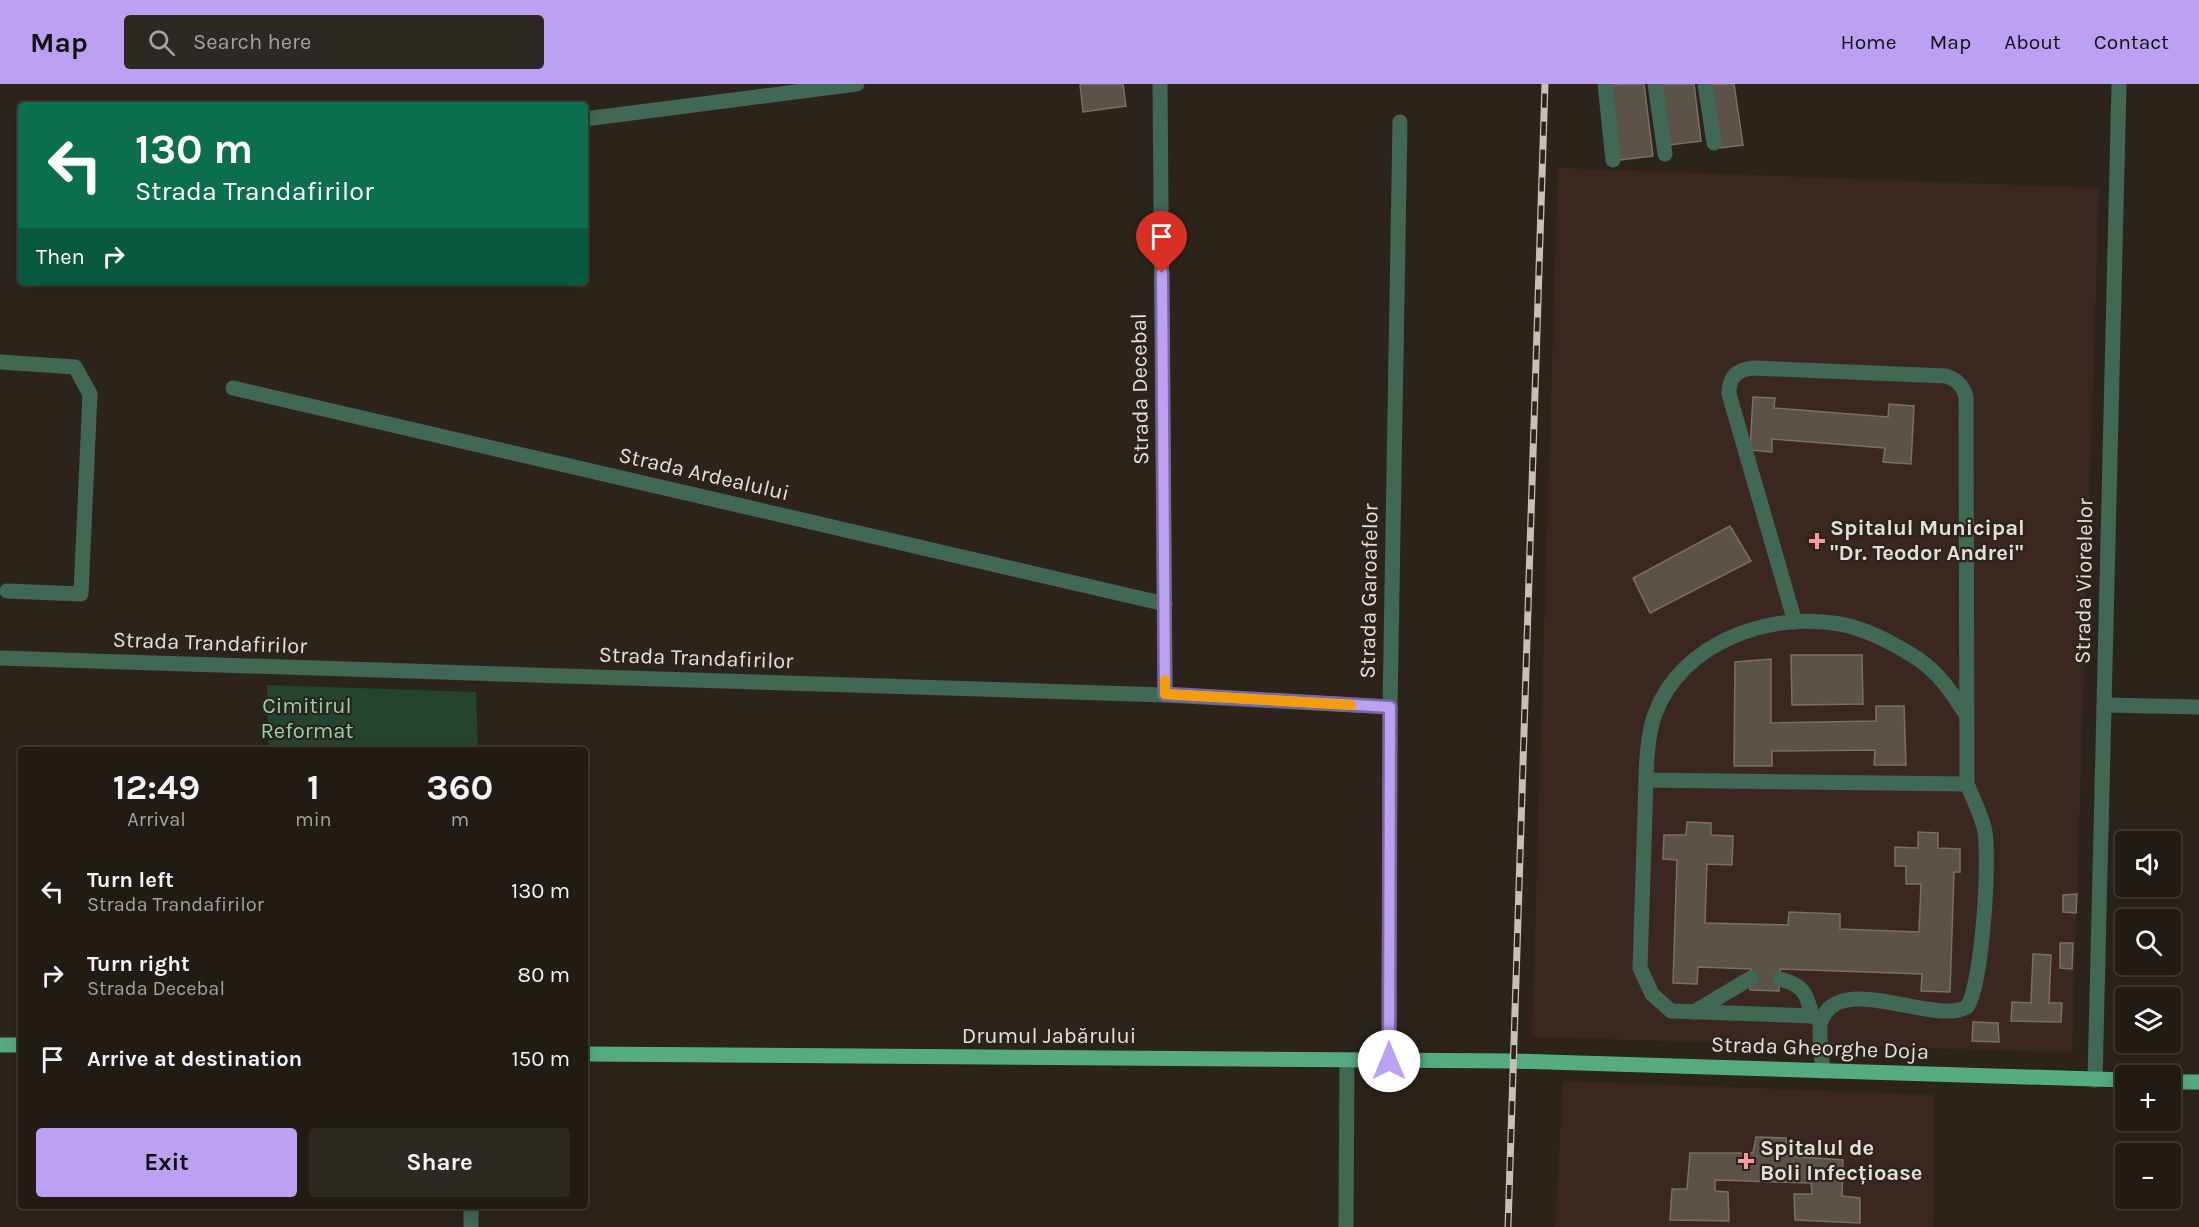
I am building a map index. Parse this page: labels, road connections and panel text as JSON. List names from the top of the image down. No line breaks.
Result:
{"streets":{"main road":["Drumul Jabărului","Strada Gheorghe Doja"],"street":["Strada Decebal","Strada Ardealului","Strada Viorelelor","Strada Garoafelor","Strada Trandafirilor"]},"crossings":[["Strada Decebal","Strada Ardealului"],["Strada Decebal","Strada Trandafirilor"],["Strada Viorelelor","Strada Gheorghe Doja"],["Strada Garoafelor","Strada Trandafirilor"],["Strada Garoafelor","Drumul Jabărului"],["Drumul Jabărului","Strada Gheorghe Doja"]],"parks":["Cimitirul Reformat"],"places":{"health":["Spitalul Municipal \"Dr. Teodor Andrei\"","Spitalul de Boli Infecțioase"]},"page":{"header":"Map","search":"Search here","nav":["Home","Map","About","Contact"],"turn":["130 m","Strada Trandafirilor"],"then":"Then","eta":["12:49","Arrival","1","min","360","m"],"map_buttons":["+","−"],"list":[{"name":"Turn left","note":"Strada Trandafirilor","value":"130 m"},{"name":"Turn right","note":"Strada Decebal","value":"80 m"},{"name":"Arrive at destination","value":"150 m"}],"buttons":["Exit","Share"]}}
